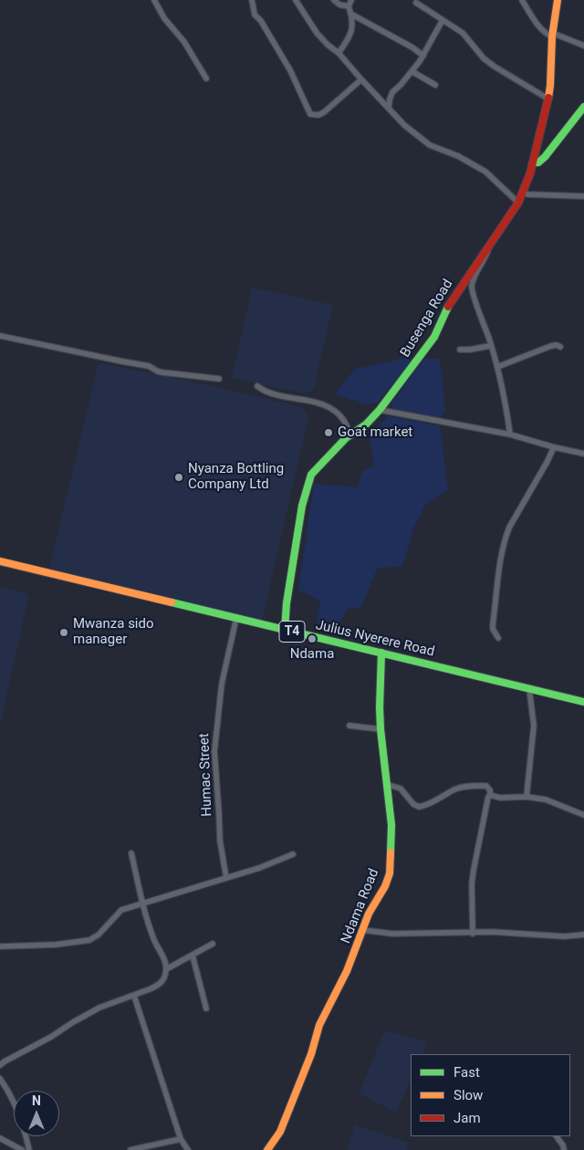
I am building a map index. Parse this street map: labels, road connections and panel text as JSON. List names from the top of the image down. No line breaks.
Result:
{"streets":{"main road":["Busenga Road","T4","Julius Nyerere Road","Ndama Road"],"street":["Humac Street"]},"crossings":[["Busenga Road","Julius Nyerere Road"],["Julius Nyerere Road","Humac Street"],["Julius Nyerere Road","Ndama Road"]],"places":["Goat market","Nyanza Bottling Company Ltd","Mwanza sido manager","Ndama"],"legend":["Fast","Slow","Jam"],"north":"top"}
